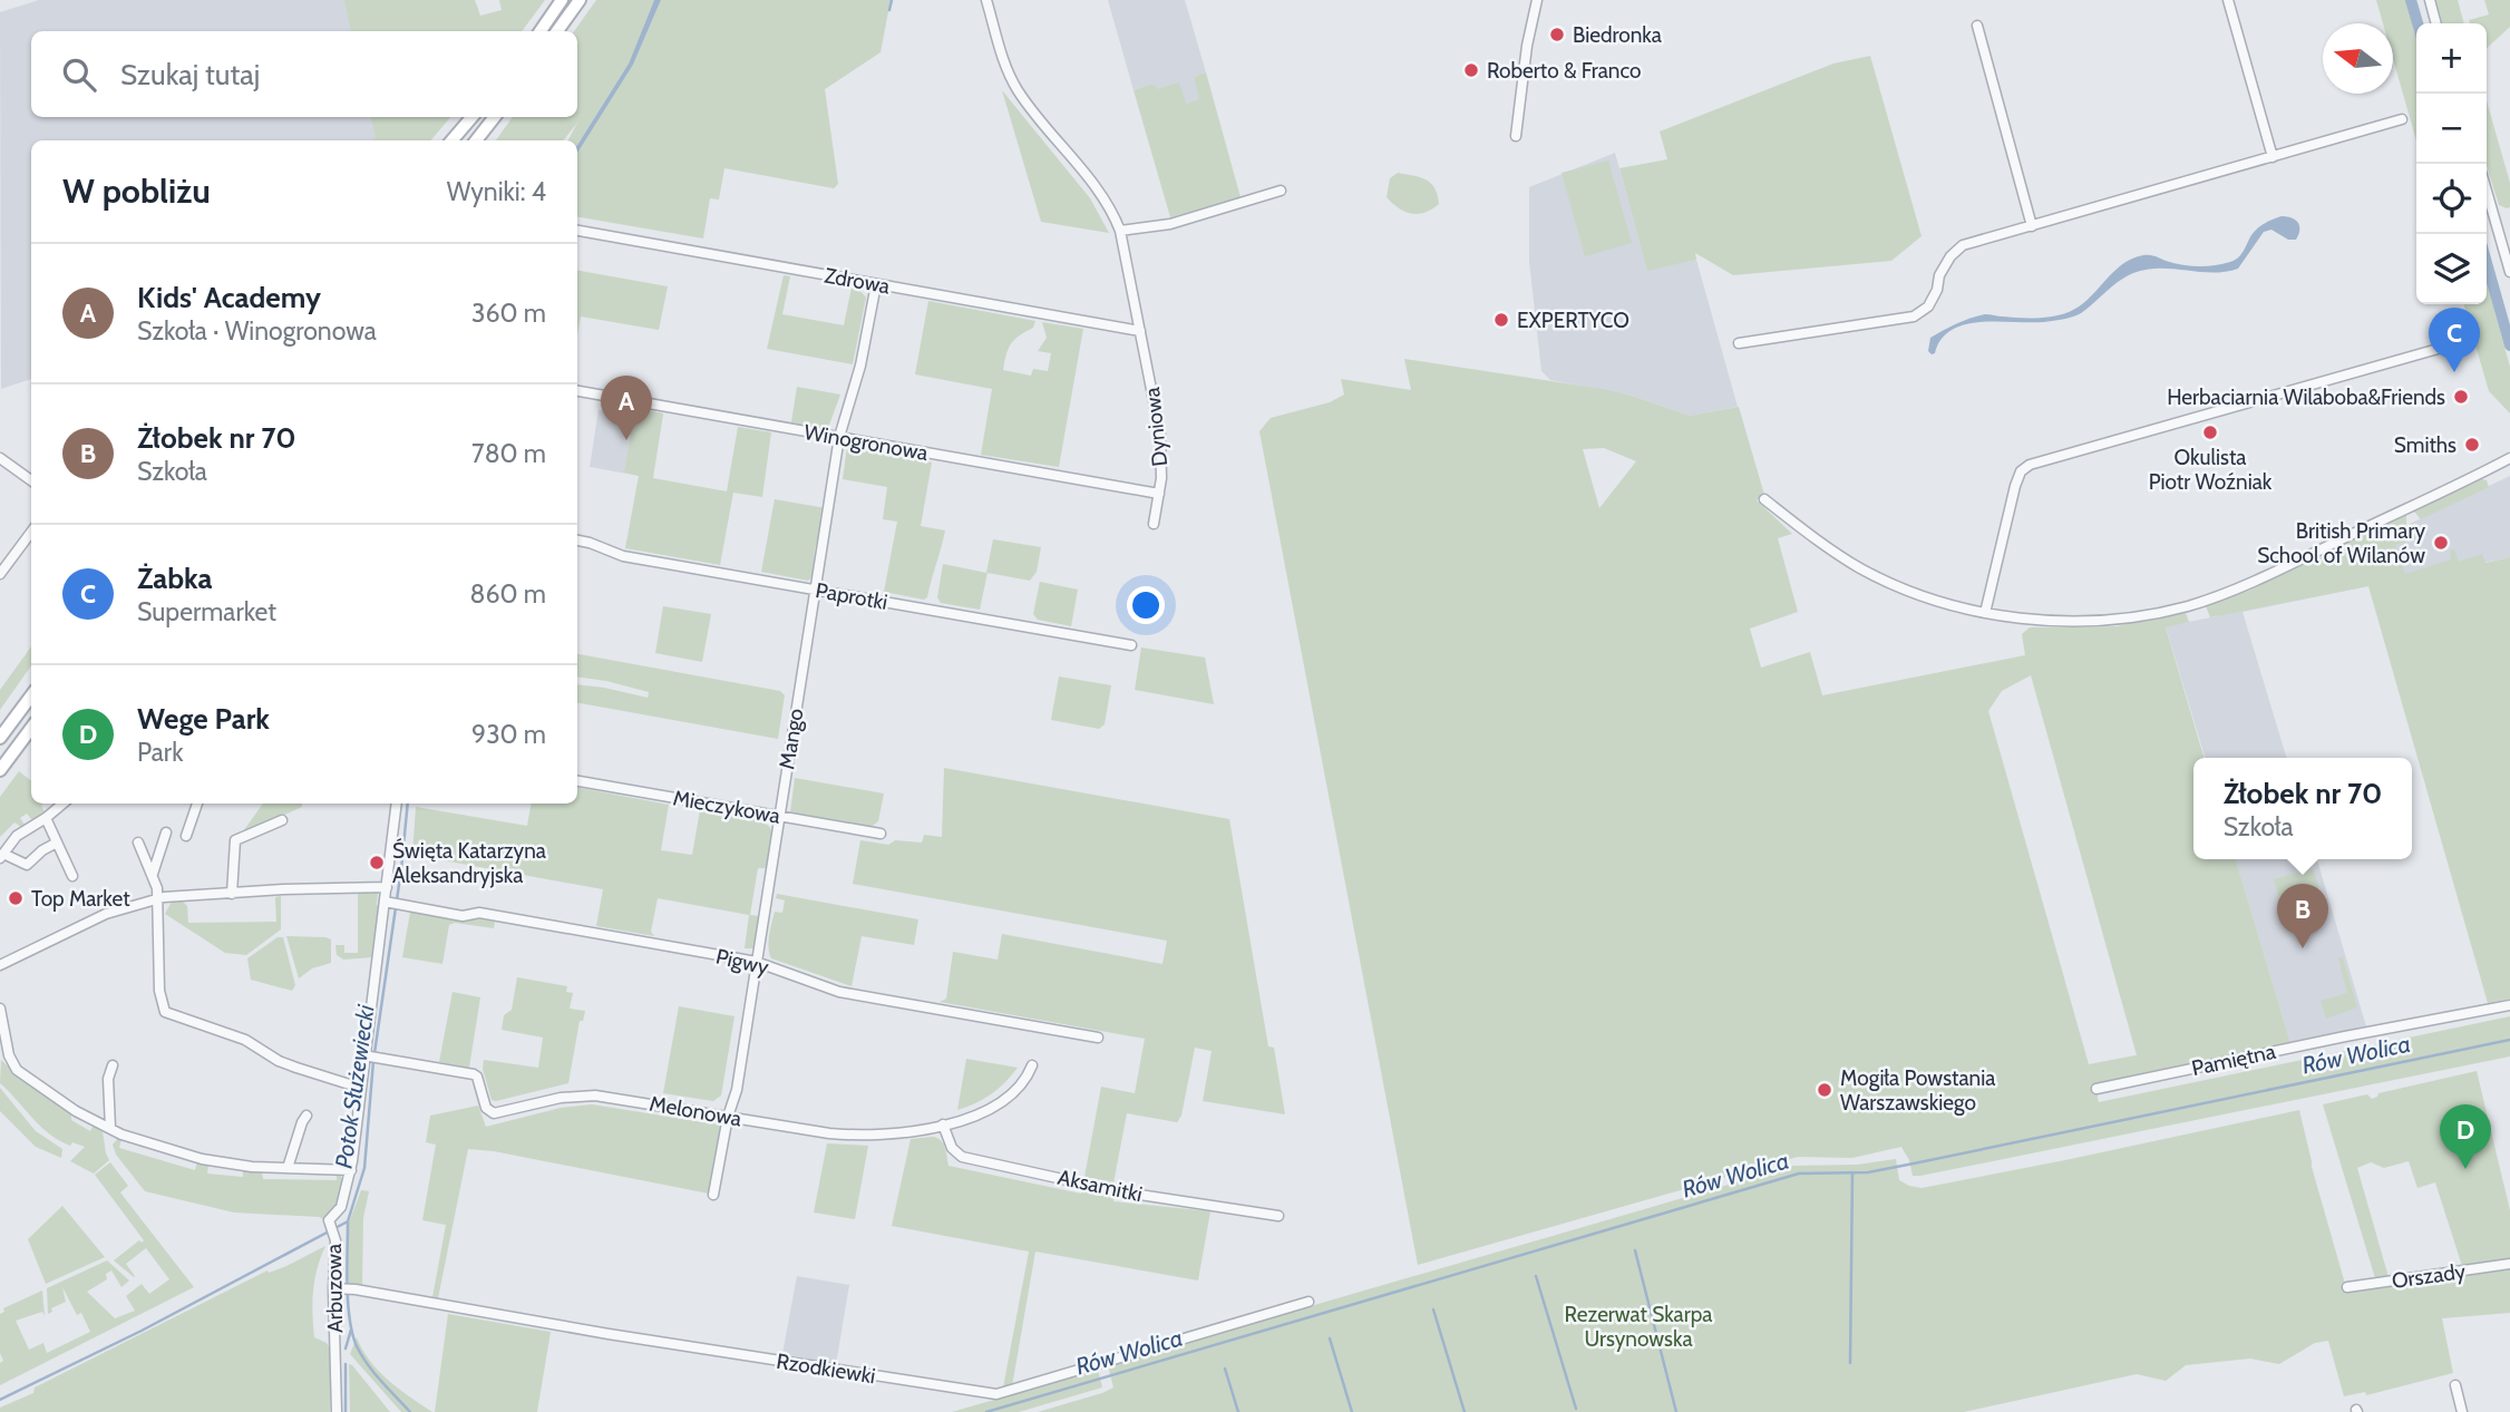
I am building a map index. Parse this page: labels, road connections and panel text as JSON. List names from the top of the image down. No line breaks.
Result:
{"streets":{"street":["Zdrowa","Dyniowa","Winogronowa","Paprotki","Mango","Mieczykowa","Pigwy","Pamiętna","Melonowa","Aksamitki","Orszady","Arbuzowa","Rzodkiewki"]},"crossings":[["Zdrowa","Dyniowa"],["Zdrowa","Mango"],["Dyniowa","Winogronowa"],["Winogronowa","Mango"],["Paprotki","Mango"],["Mango","Mieczykowa"],["Mango","Pigwy"],["Mango","Melonowa"],["Pigwy","Arbuzowa"],["Melonowa","Aksamitki"],["Melonowa","Arbuzowa"],["Arbuzowa","Rzodkiewki"]],"water":["Rów Wolica","Potok Służewiecki"],"parks":["Rezerwat Skarpa Ursynowska"],"places":["Biedronka","Roberto & Franco","EXPERTYCO","Herbaciarnia Wilaboba&Friends","Okulista Piotr Woźniak","Smiths","British Primary School of Wilanów","Święta Katarzyna Aleksandryjska","Top Market","Mogiła Powstania Warszawskiego"],"north":"left","page":{"map_buttons":["+","−"],"search":"Szukaj tutaj","heading":["W pobliżu","Wyniki: 4"],"list":[{"mark":"A","name":"Kids' Academy","note":"Szkoła · Winogronowa","value":"360 m"},{"mark":"B","name":"Żłobek nr 70","note":"Szkoła","value":"780 m"},{"mark":"C","name":"Żabka","note":"Supermarket","value":"860 m"},{"mark":"D","name":"Wege Park","note":"Park","value":"930 m"}],"pins":["C","A","B","D"],"popup":["Żłobek nr 70","Szkoła"]}}
